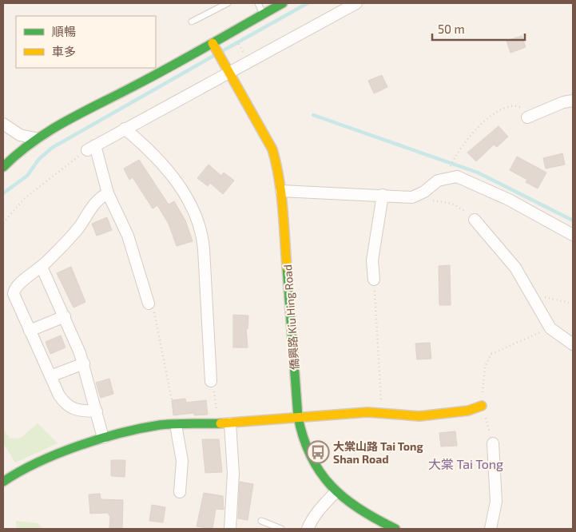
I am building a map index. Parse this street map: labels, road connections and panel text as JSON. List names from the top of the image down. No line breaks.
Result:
{"streets":{"street":["僑興路 Kiu Hing Road"]},"districts":["大棠 Tai Tong"],"places":{"bus stop":["大棠山路 Tai Tong Shan Road"]},"legend":["順暢","車多"],"scale_bar":"50 m"}
